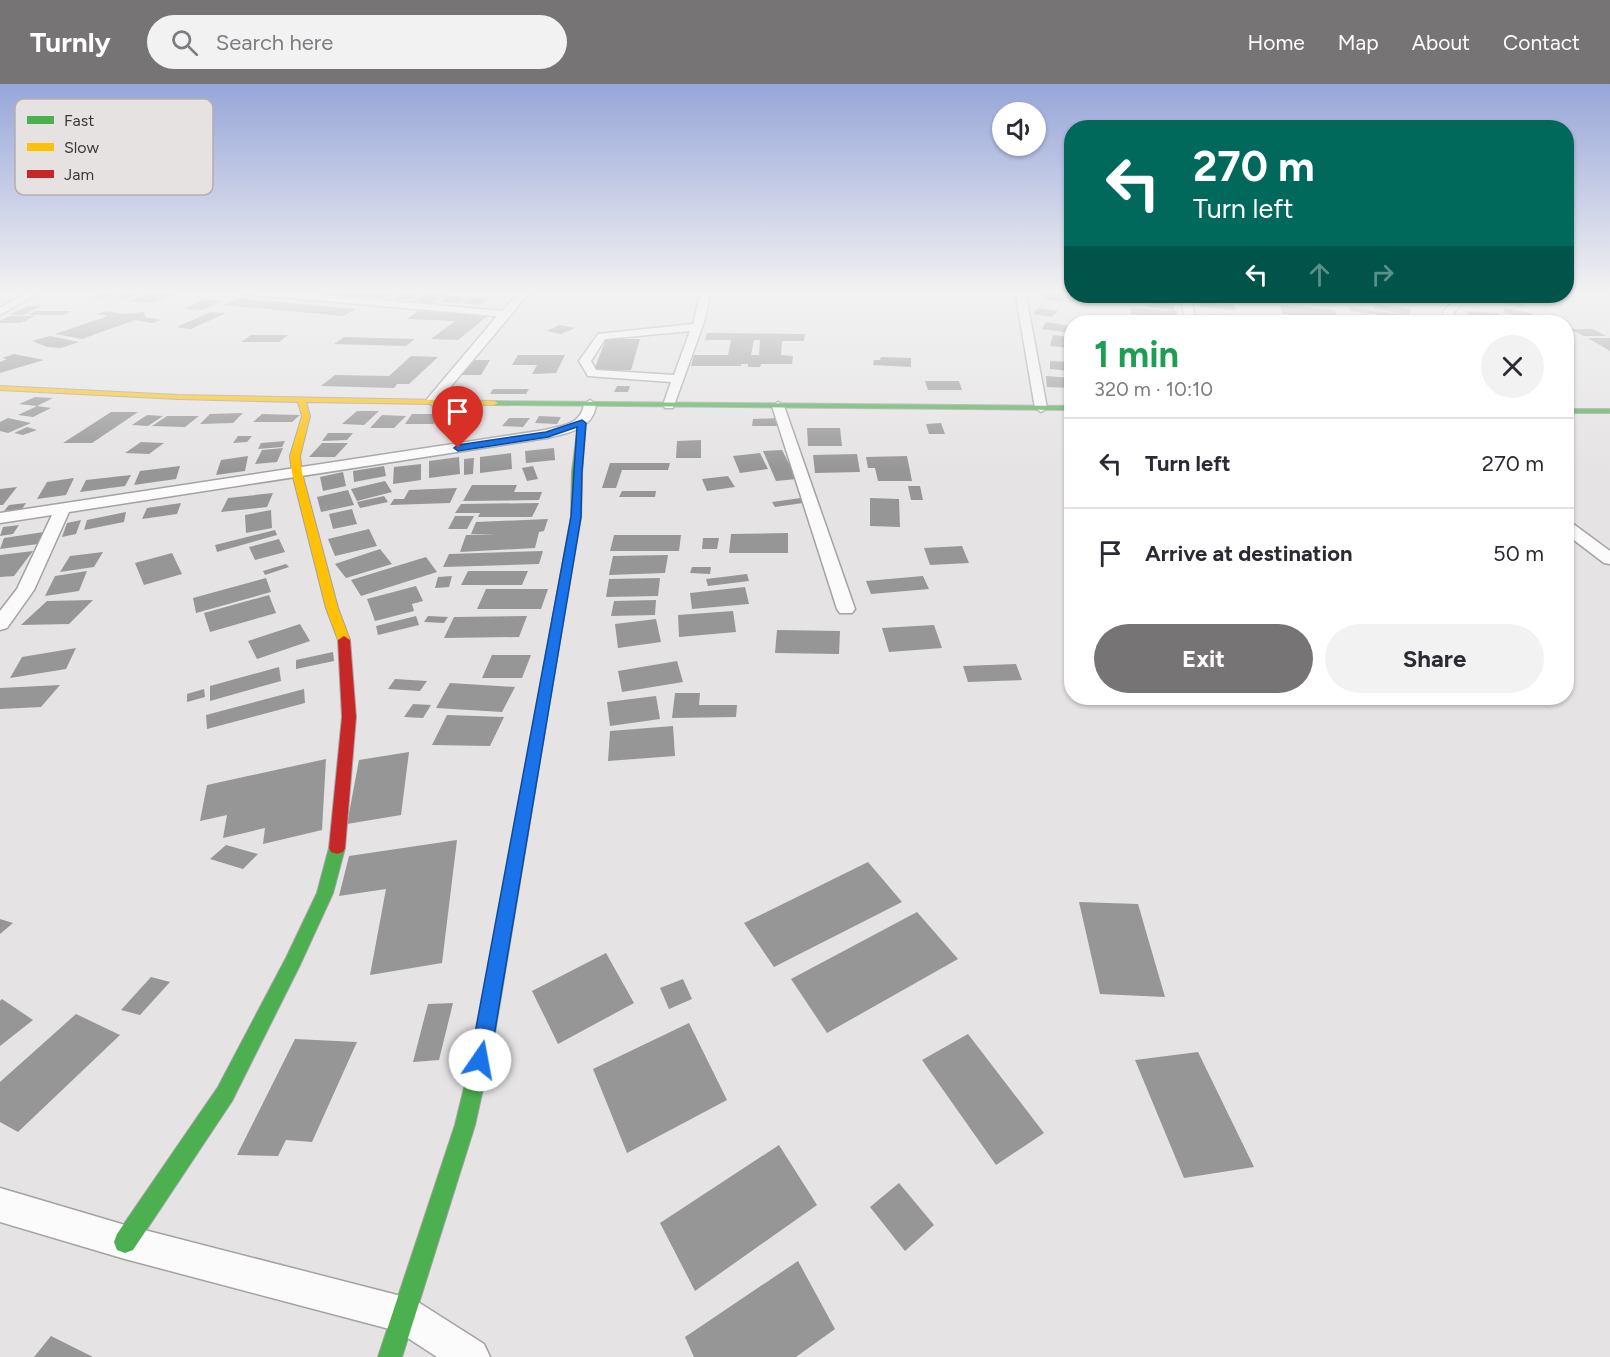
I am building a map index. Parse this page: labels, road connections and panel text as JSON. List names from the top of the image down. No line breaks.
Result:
{"legend":["Fast","Slow","Jam"],"page":{"header":"Turnly","search":"Search here","nav":["Home","Map","About","Contact"],"turn":["270 m","Turn left"],"heading":["1 min","320 m · 10:10"],"list":[{"name":"Turn left","value":"270 m"},{"name":"Arrive at destination","value":"50 m"}],"buttons":["Exit","Share"]}}
